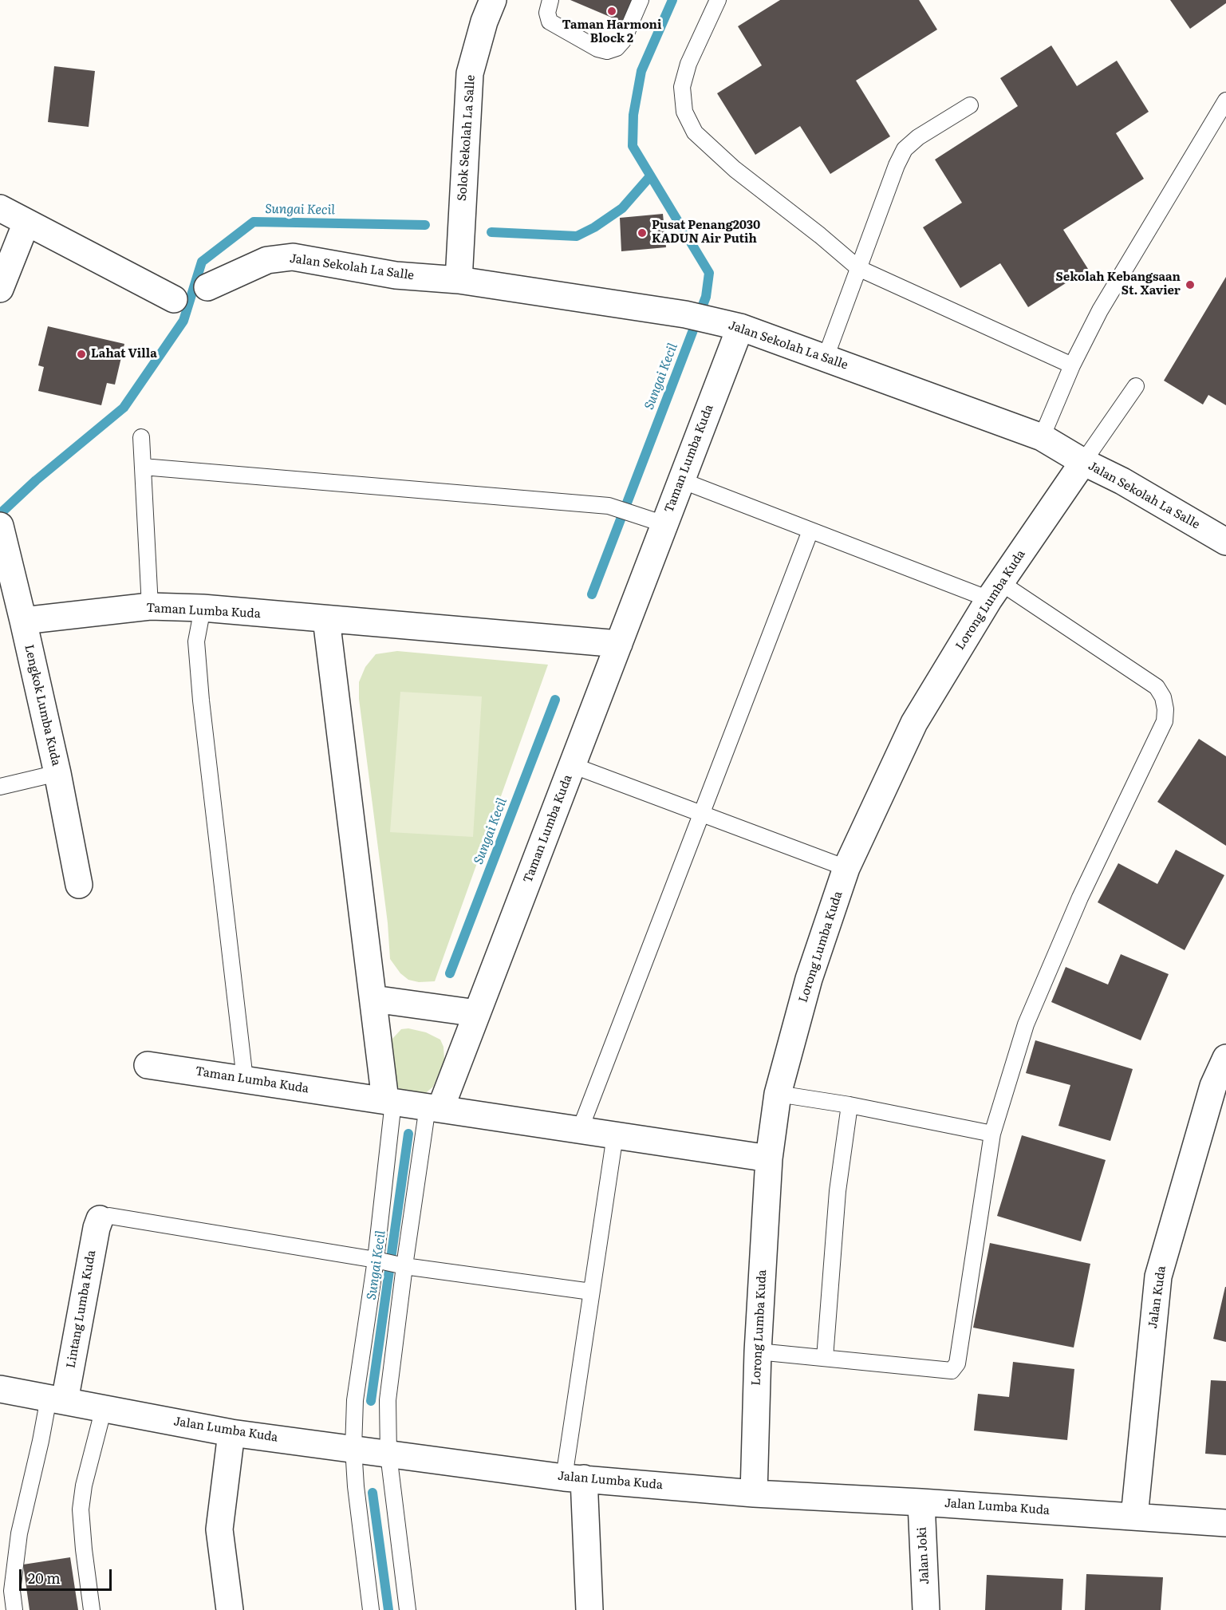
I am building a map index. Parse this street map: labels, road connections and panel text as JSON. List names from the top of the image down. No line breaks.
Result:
{"streets":{"street":["Solok Sekolah La Salle","Jalan Sekolah La Salle","Taman Lumba Kuda","Lorong Lumba Kuda","Lengkok Lumba Kuda","Jalan Kuda","Lintang Lumba Kuda","Jalan Lumba Kuda","Jalan Joki"]},"crossings":[["Solok Sekolah La Salle","Jalan Sekolah La Salle"],["Jalan Sekolah La Salle","Taman Lumba Kuda"],["Jalan Sekolah La Salle","Lorong Lumba Kuda"],["Taman Lumba Kuda","Lorong Lumba Kuda"],["Taman Lumba Kuda","Lengkok Lumba Kuda"],["Lorong Lumba Kuda","Jalan Lumba Kuda"],["Jalan Kuda","Jalan Lumba Kuda"],["Lintang Lumba Kuda","Jalan Lumba Kuda"],["Jalan Lumba Kuda","Jalan Joki"]],"water":["Sungai Kecil"],"places":["Taman Harmoni Block 2","Pusat Penang2030 KADUN Air Putih","Sekolah Kebangsaan St. Xavier","Lahat Villa"],"scale_bar":"20 m"}
